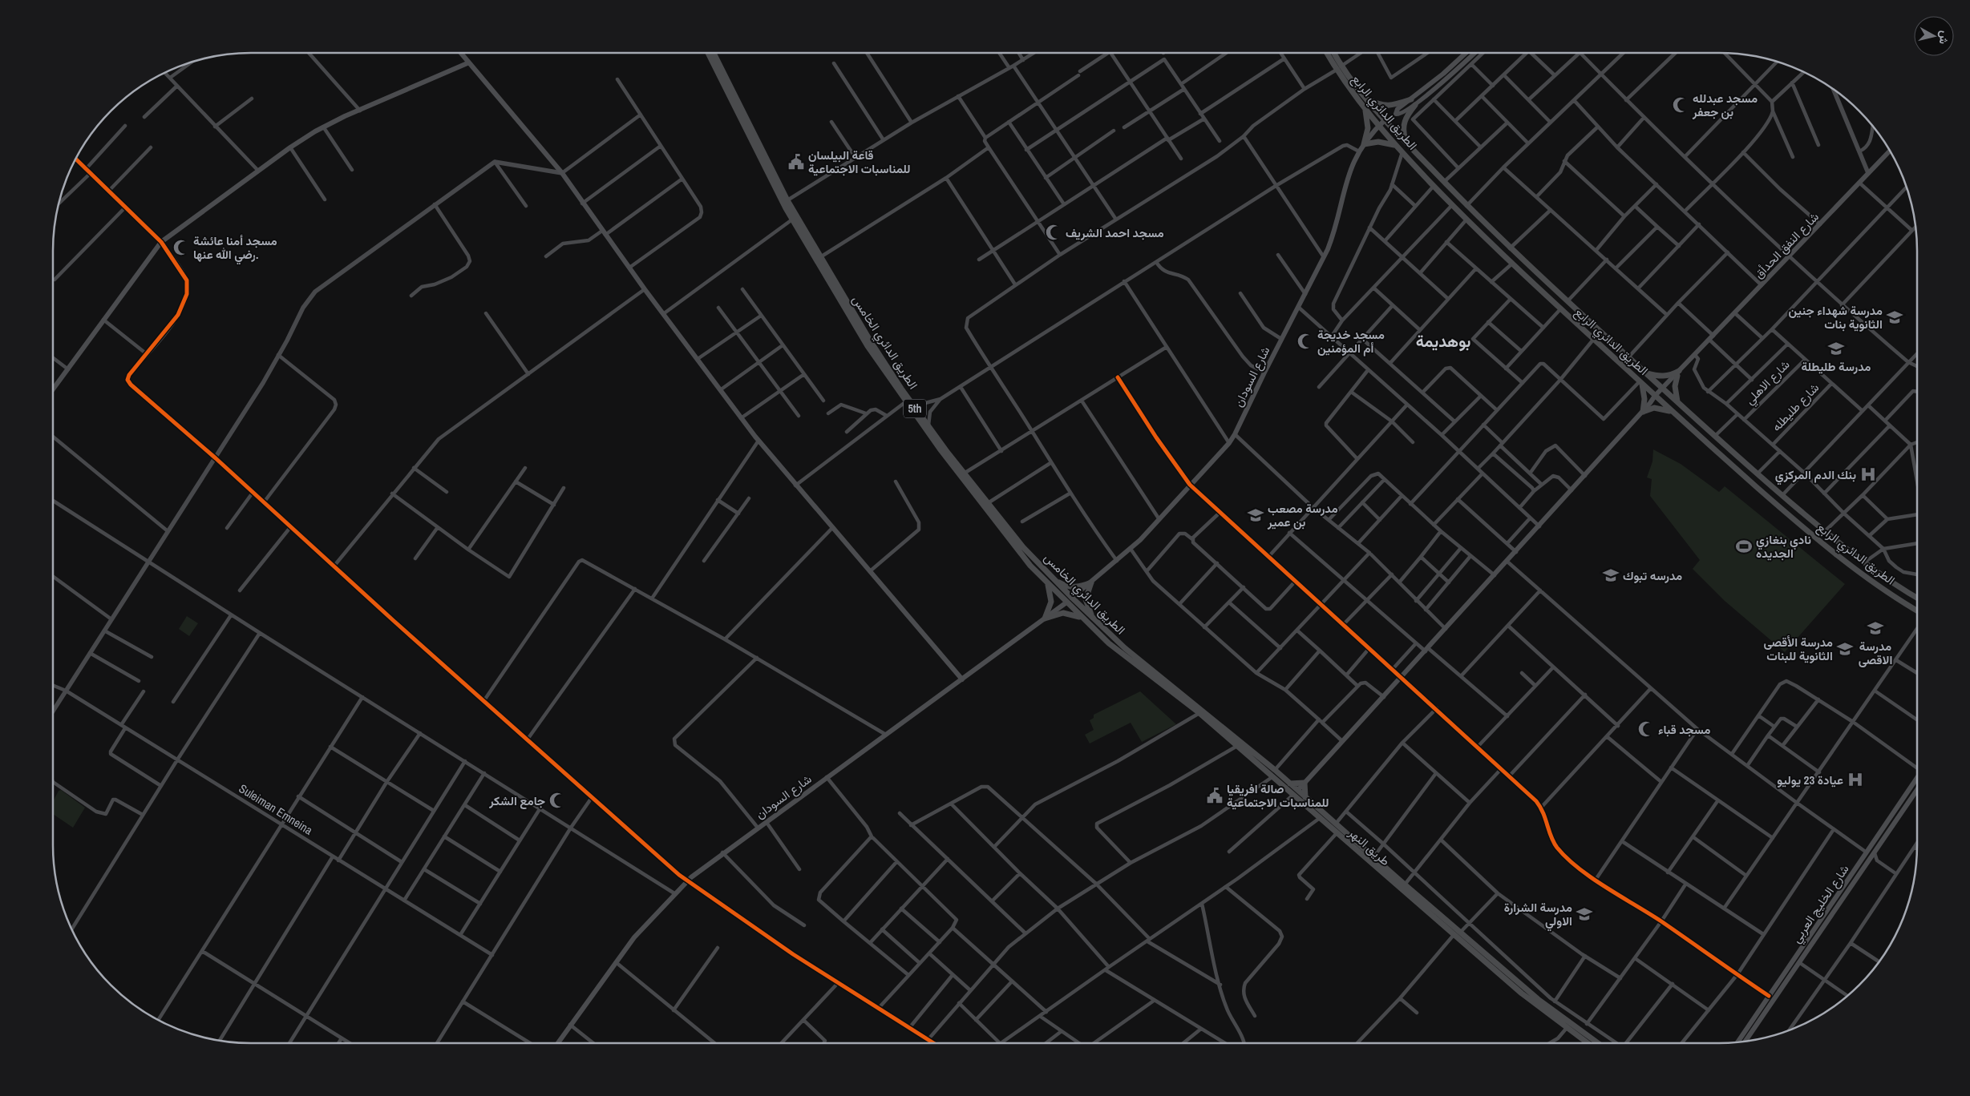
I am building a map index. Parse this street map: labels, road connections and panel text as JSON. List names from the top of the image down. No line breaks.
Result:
{"streets":{"main road":["الطريق الدائري الرابع","شارع النفق الحدأق","الطريق الدائري الخامس","شارع السودان","5th","طريق النهر","شارع الخليج العربي"],"street":["شارع الاهلي","شارع طليطله","Suleiman Emneina"]},"crossings":[["الطريق الدائري الرابع","شارع النفق الحدأق"],["الطريق الدائري الرابع","شارع السودان"],["شارع النفق الحدأق","طريق النهر"],["الطريق الدائري الخامس","شارع السودان"],["الطريق الدائري الخامس","طريق النهر"]],"districts":["بوهديمة"],"places":{"mosque":["مسجد عبدلله بن جعفر","مسجد احمد الشريف","مسجد أمنا عائشة رضي الله عنها.","مسجد خديجة أم المؤمنين","مسجد قباء","جامع الشكر"],"public building":["قاعة البيلسان للمناسبات الاجتماعية","صالة افريقيا للمناسبات الاجتماعية"],"school or university":["مدرسة شهداء جنين الثانوية بنات","مدرسة طليطلة","مدرسة مصعب بن عمير","مدرسه تبوك","مدرسة الاقصى","مدرسة الأقصى الثانوية للبنات","مدرسة الشرارة الاولي"],"hospital":["بنك الدم المركزي","عيادة 23 يوليو"],"sports":["نادي بنغازي الجديده"]},"north":"right"}
